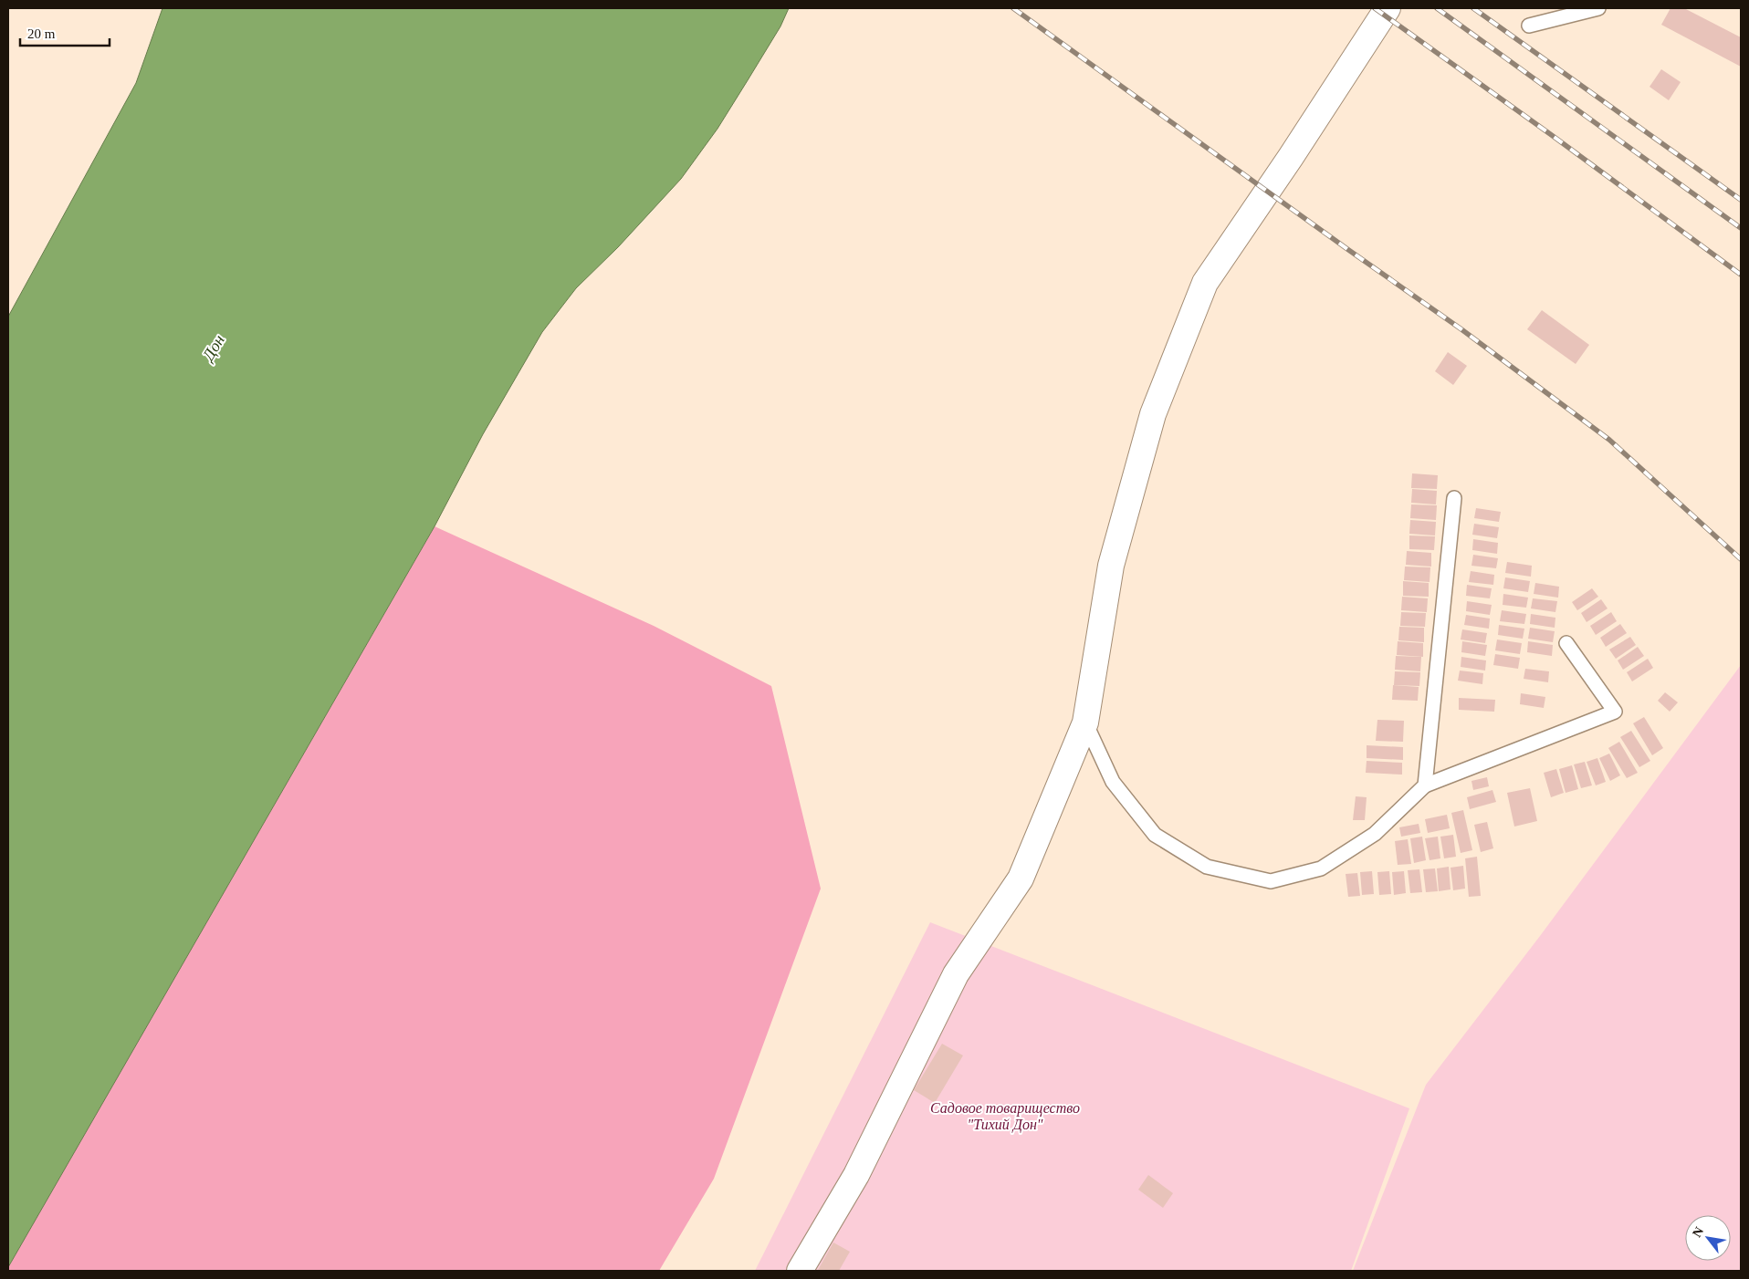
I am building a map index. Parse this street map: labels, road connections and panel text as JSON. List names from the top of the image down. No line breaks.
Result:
{"water":["Дон"],"parks":["Садовое товарищество \"Тихий Дон\""],"scale_bar":"20 m","north":"top left"}
